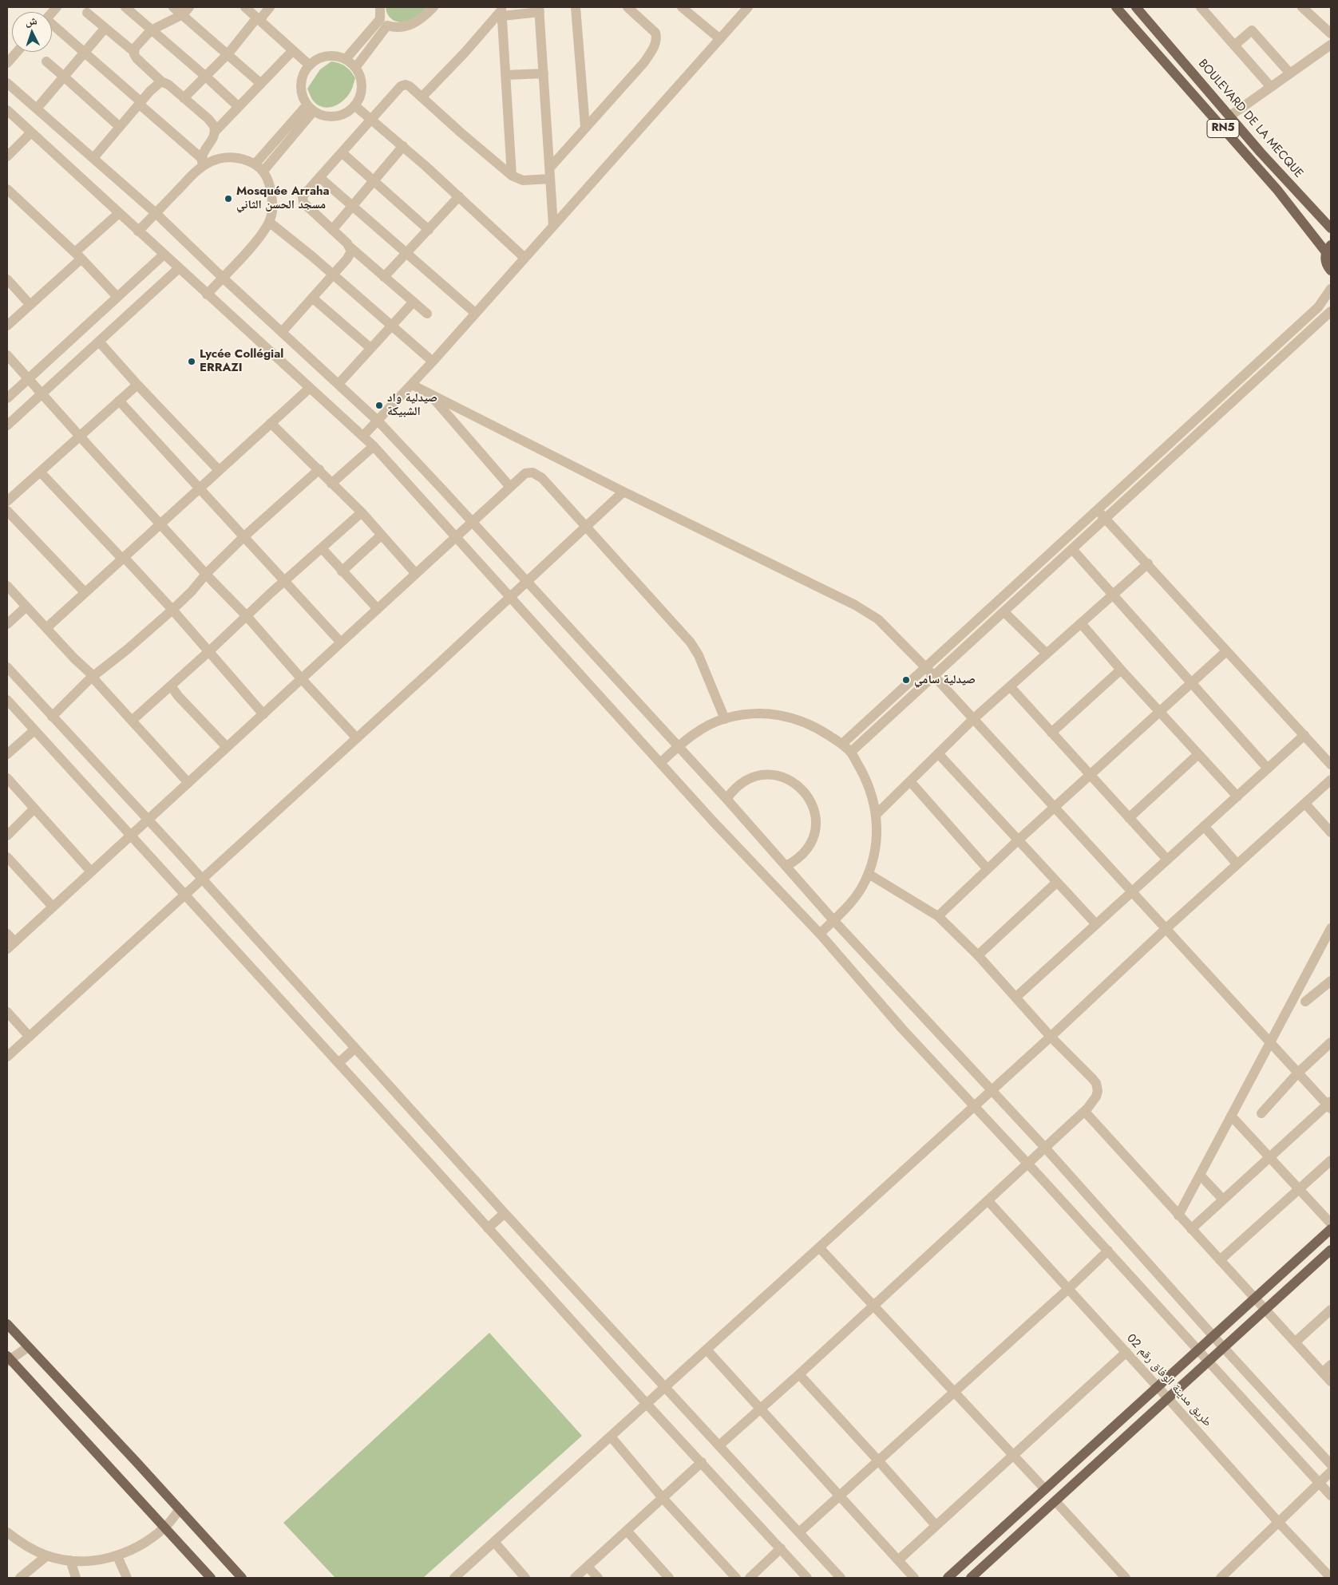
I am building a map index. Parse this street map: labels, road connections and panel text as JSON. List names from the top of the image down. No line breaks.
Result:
{"streets":{"main road":["BOULEVARD DE LA MECQUE","RN5"],"street":["طريق مدينة الوفاق رقم 02"]},"places":["Mosquée Arraha مسجد الحسن الثاني","Lycée Collégial ERRAZI","صيدلية واد الشبيكة","صيدلية سامي"],"north":"top"}
